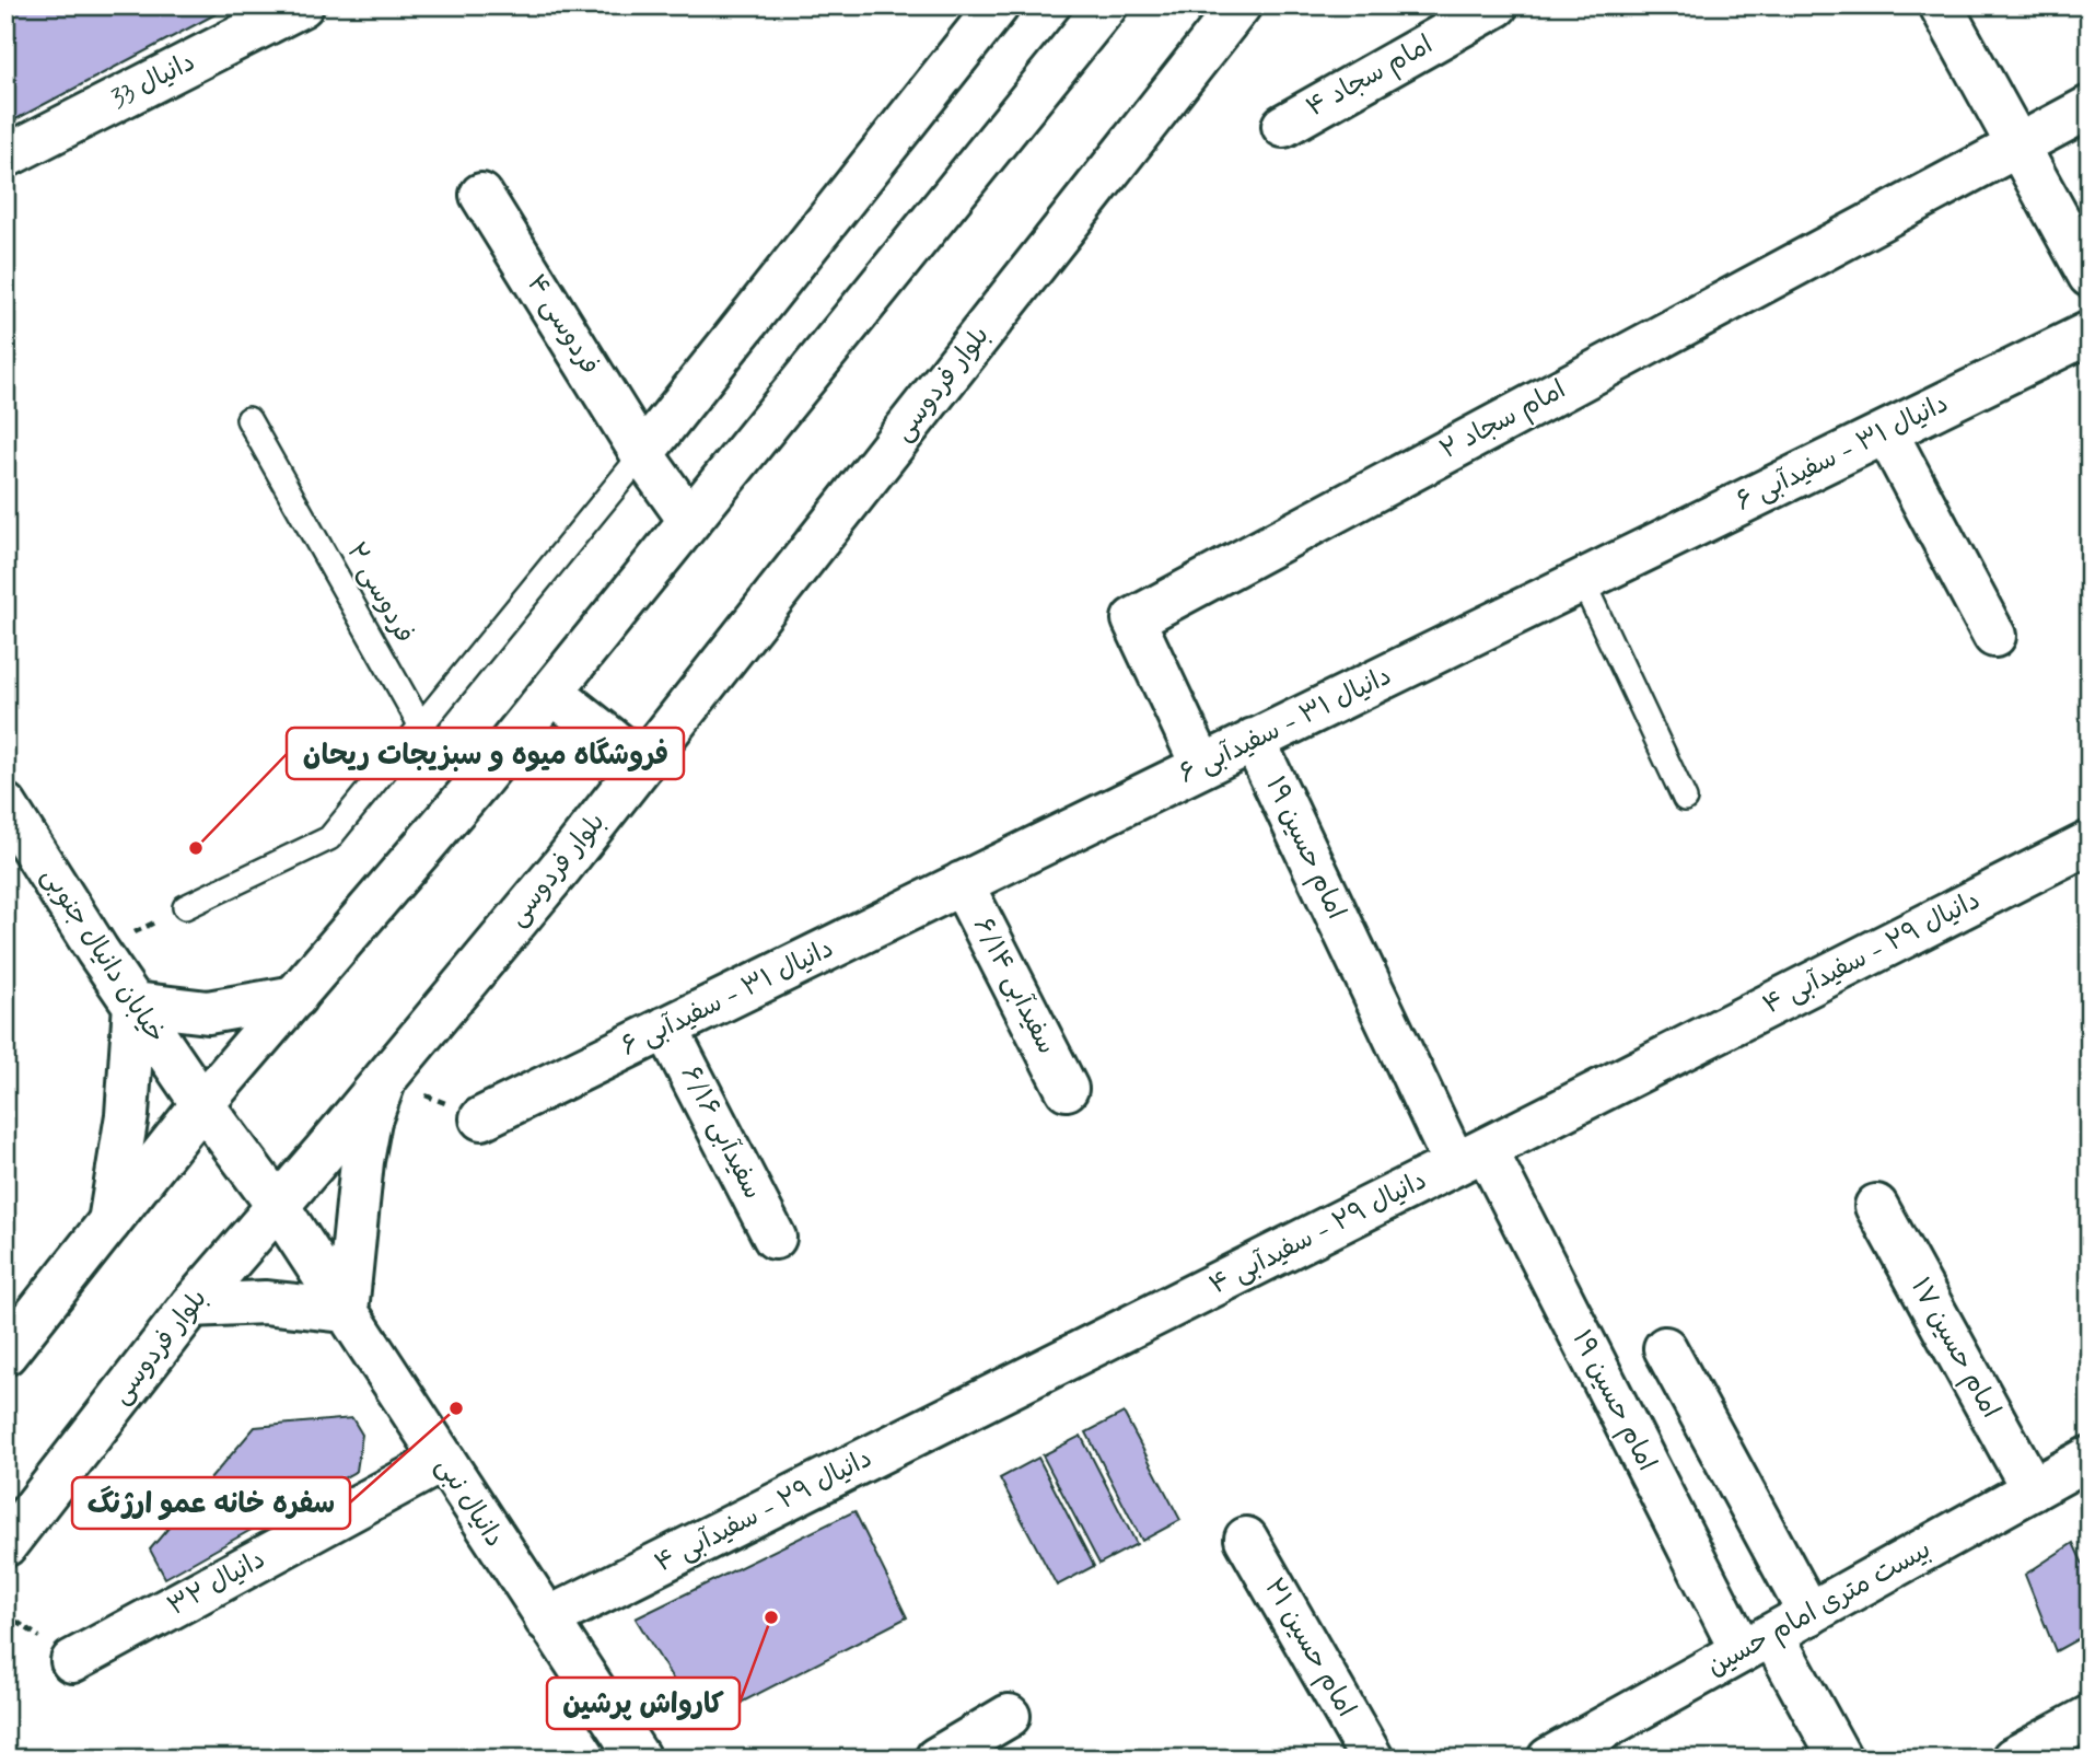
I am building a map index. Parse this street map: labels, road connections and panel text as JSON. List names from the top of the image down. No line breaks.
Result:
{"streets":{"street":["امام سجاد ۴","دانیال 33","فردوسی ۴","بلوار فردوسی","امام سجاد ۲","دانیال ۳۱ - سفیدآبی ۶","امام حسین ۱۹","دانیال ۲۹ - سفیدآبی ۴","خیابان دانیال جنوبی","سفیدآبی ۶/۱۴","سفیدآبی ۶/۱۶","امام حسین ۱۷","دانیال نبی","دانیال ۳۲","بیست متری امام حسین","امام حسین ۲۱"],"lane":["فردوسی ۲"]},"crossings":[["بلوار فردوسی","خیابان دانیال جنوبی"],["بلوار فردوسی","دانیال نبی"],["امام سجاد ۲","دانیال ۳۱ - سفیدآبی ۶"],["دانیال ۳۱ - سفیدآبی ۶","امام حسین ۱۹"],["دانیال ۳۱ - سفیدآبی ۶","سفیدآبی ۶/۱۴"],["دانیال ۳۱ - سفیدآبی ۶","سفیدآبی ۶/۱۶"],["امام حسین ۱۹","دانیال ۲۹ - سفیدآبی ۴"],["امام حسین ۱۹","بیست متری امام حسین"],["دانیال ۲۹ - سفیدآبی ۴","دانیال نبی"],["خیابان دانیال جنوبی","دانیال نبی"],["امام حسین ۱۷","بیست متری امام حسین"],["دانیال نبی","دانیال ۳۲"]],"places":["فروشگاه میوه و سبزیجات ریحان","سفره خانه عمو ارژنگ","کارواش پرشین"]}
